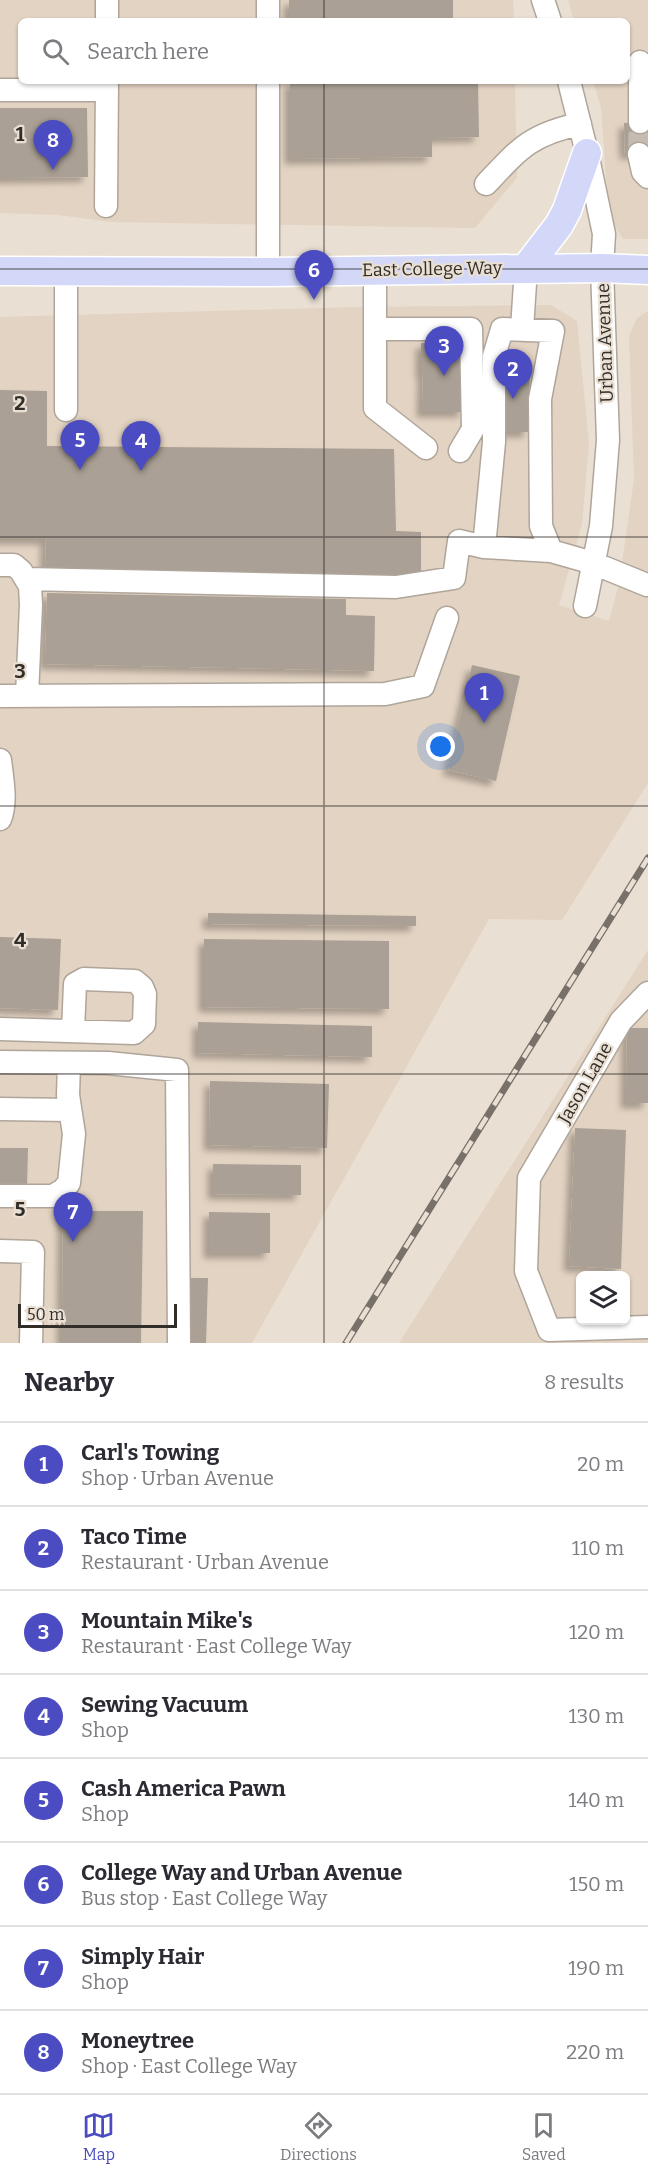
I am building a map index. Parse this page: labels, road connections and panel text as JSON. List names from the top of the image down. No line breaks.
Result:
{"streets":{"main road":["East College Way"],"street":["Urban Avenue","Jason Lane"]},"crossings":[["East College Way","Urban Avenue"]],"scale_bar":"50 m","page":{"search":"Search here","pins":["8","6","3","2","5","4","1","7"],"scale":"50 m","heading":["Nearby","8 results"],"list":[{"mark":"1","name":"Carl's Towing","note":"Shop · Urban Avenue","value":"20 m"},{"mark":"2","name":"Taco Time","note":"Restaurant · Urban Avenue","value":"110 m"},{"mark":"3","name":"Mountain Mike's","note":"Restaurant · East College Way","value":"120 m"},{"mark":"4","name":"Sewing Vacuum","note":"Shop","value":"130 m"},{"mark":"5","name":"Cash America Pawn","note":"Shop","value":"140 m"},{"mark":"6","name":"College Way and Urban Avenue","note":"Bus stop · East College Way","value":"150 m"},{"mark":"7","name":"Simply Hair","note":"Shop","value":"190 m"},{"mark":"8","name":"Moneytree","note":"Shop · East College Way","value":"220 m"}],"nav":["Map","Directions","Saved"]},"grid":{"rows":["1","2","3","4","5"]}}
